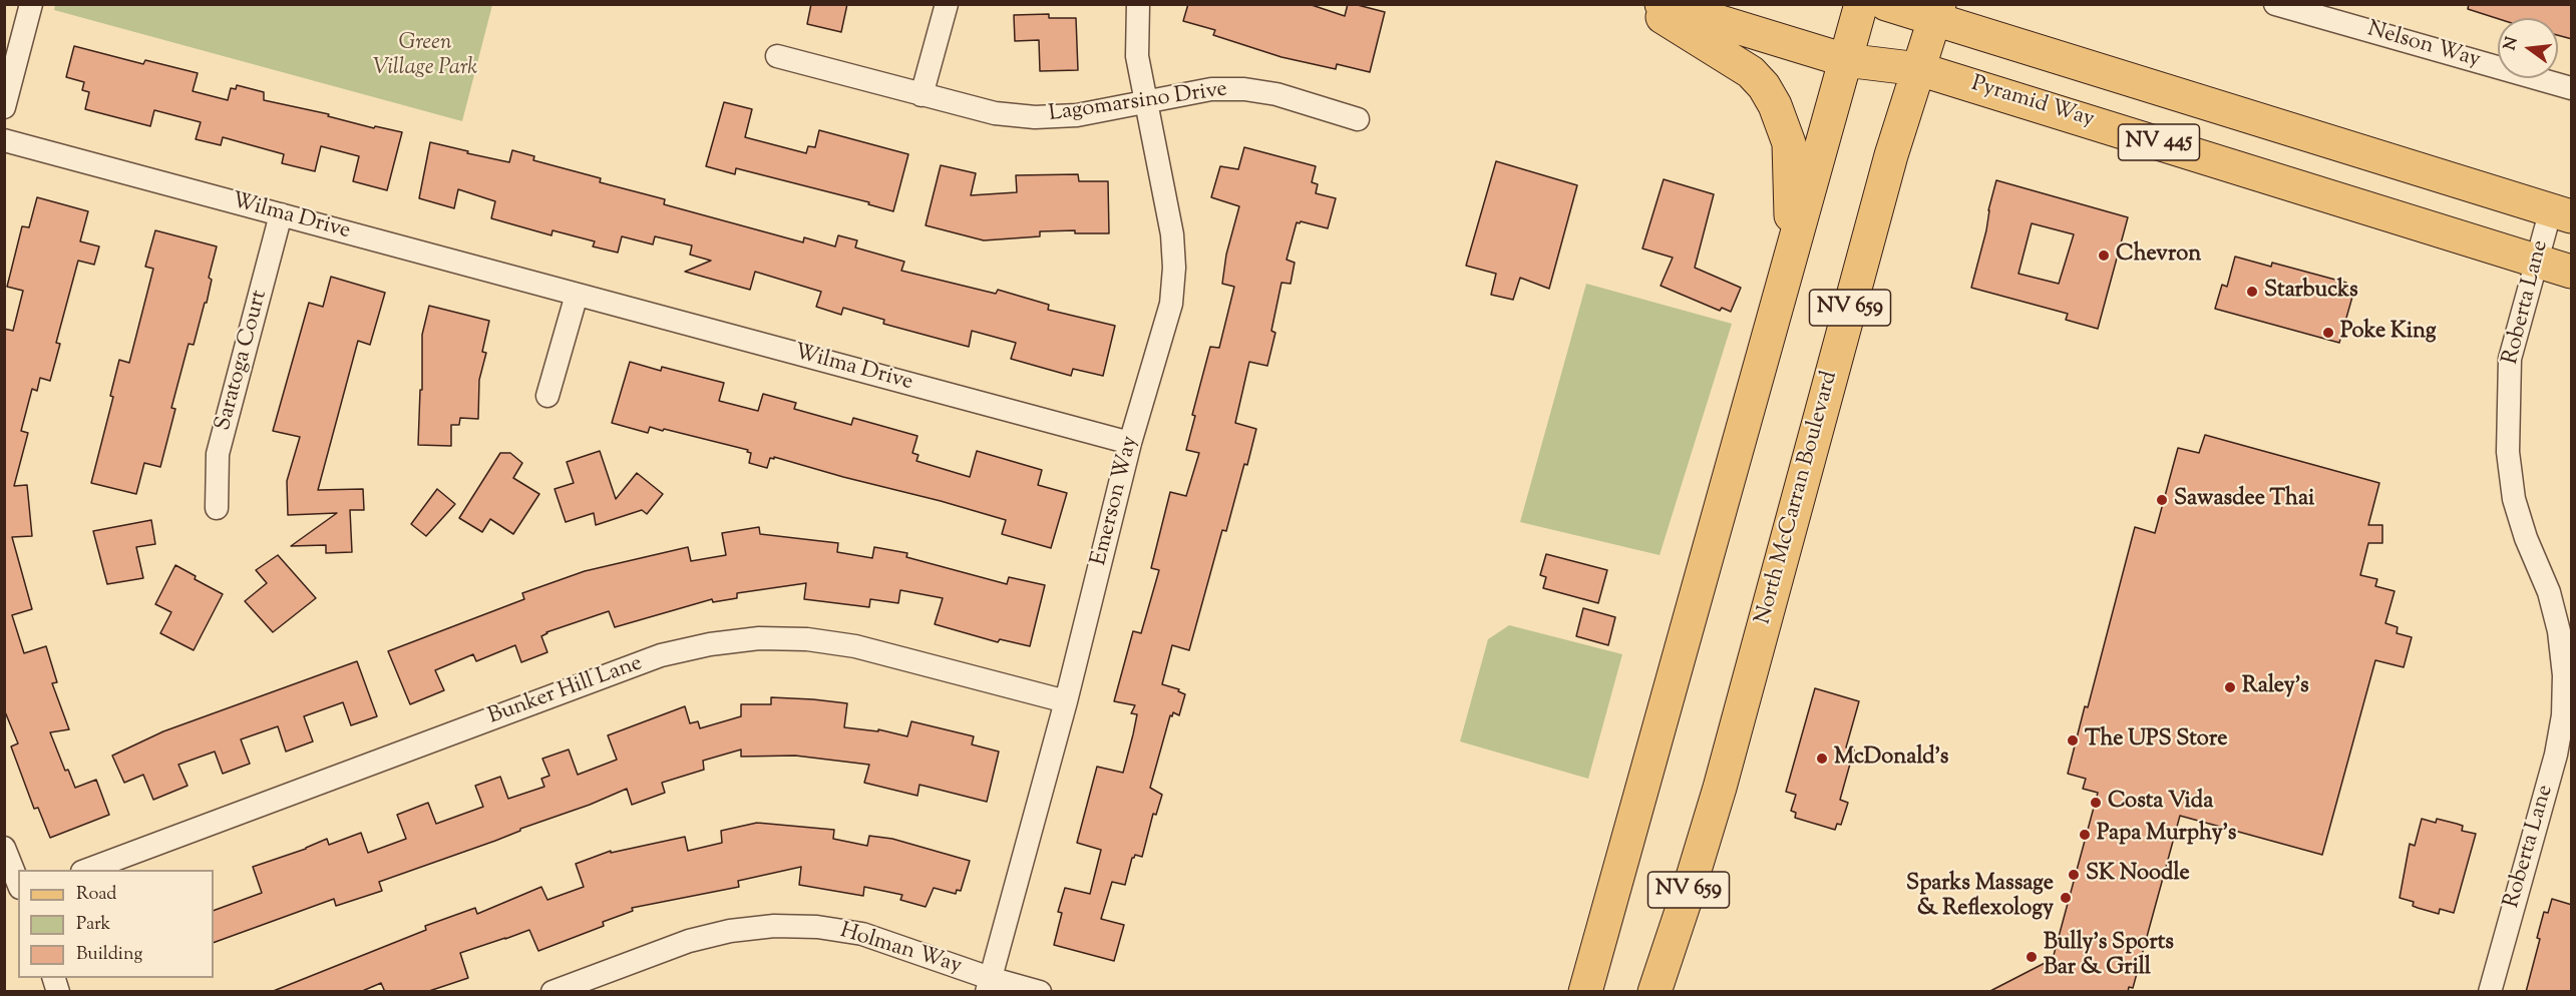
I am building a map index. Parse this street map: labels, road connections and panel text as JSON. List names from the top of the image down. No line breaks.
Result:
{"streets":{"main road":["Pyramid Way","NV 445","NV 659","North McCarran Boulevard"],"street":["Nelson Way","Lagomarsino Drive","Wilma Drive","Roberta Lane","Saratoga Court","Emerson Way","Bunker Hill Lane","Holman Way"]},"crossings":[["Lagomarsino Drive","Emerson Way"],["Pyramid Way","Roberta Lane"],["Pyramid Way","NV 659"],["Pyramid Way","North McCarran Boulevard"],["NV 445","Roberta Lane"],["NV 445","North McCarran Boulevard"],["Wilma Drive","Saratoga Court"],["Wilma Drive","Emerson Way"],["Emerson Way","Bunker Hill Lane"],["Emerson Way","Holman Way"]],"parks":["Green Village Park"],"places":["Chevron","Starbucks","Poke King","Sawasdee Thai","Raley's","The UPS Store","McDonald's","Costa Vida","Papa Murphy's","SK Noodle","Sparks Massage & Reflexology","Bully's Sports Bar & Grill"],"legend":["Road","Park","Building"],"north":"left"}
